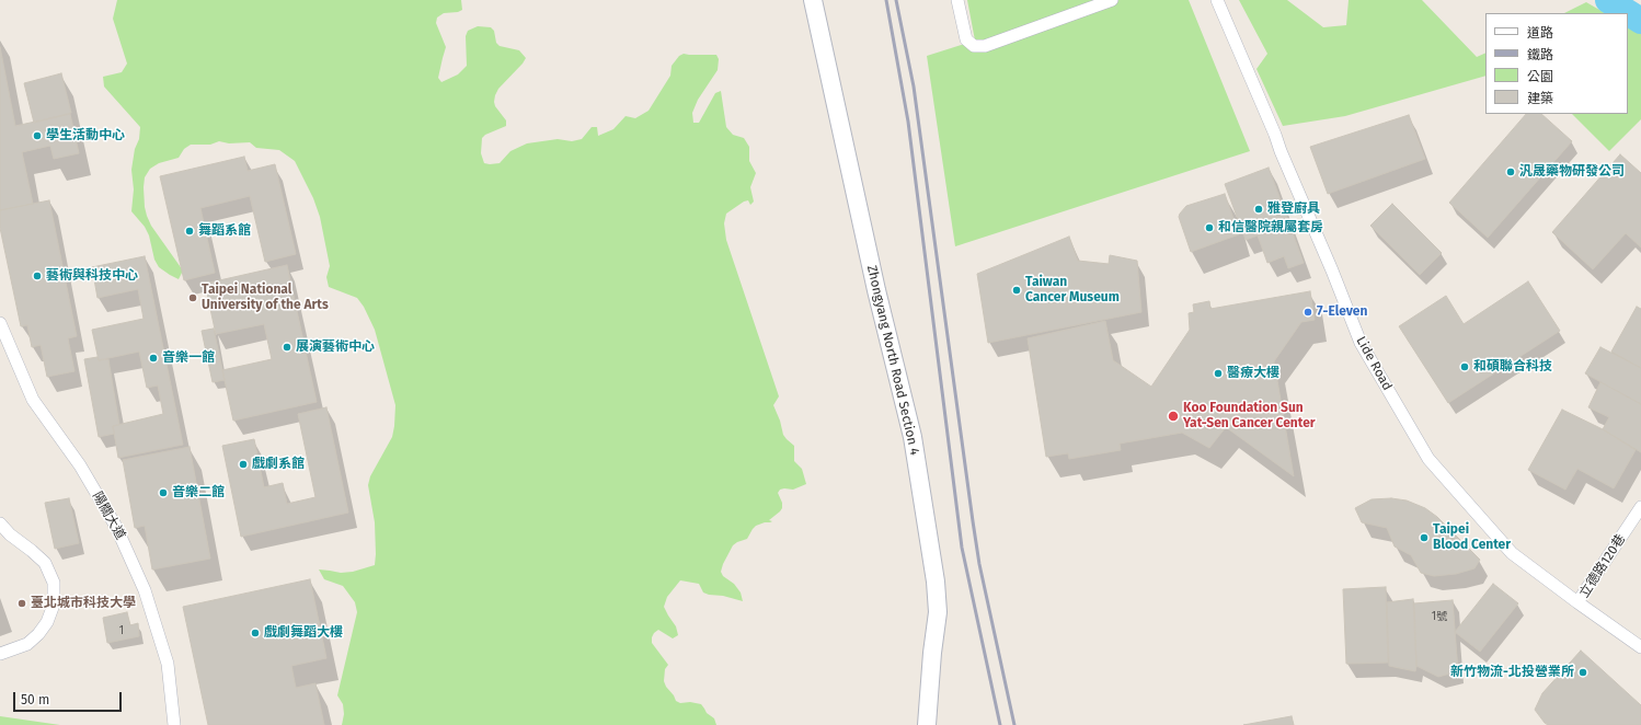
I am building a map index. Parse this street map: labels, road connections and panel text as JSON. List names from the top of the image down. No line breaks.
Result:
{"streets":{"street":["Zhongyang North Road Section 4","Lide Road","陽關大道","立德路120巷"]},"crossings":[["Lide Road","立德路120巷"]],"places":["學生活動中心","汎晟藥物研發公司","雅登廚具","和信醫院親屬套房","舞蹈系館","藝術與科技中心","Taiwan Cancer Museum","Taipei National University of the Arts","7-Eleven","展演藝術中心","音樂一館","和碩聯合科技","醫療大樓","Koo Foundation Sun Yat-Sen Cancer Center","戲劇系館","音樂二館","Taipei Blood Center","臺北城市科技大學","戲劇舞蹈大樓","新竹物流-北投營業所"],"house_numbers":["1號","1"],"legend":["道路","鐵路","公園","建築"],"scale_bar":"50 m"}
